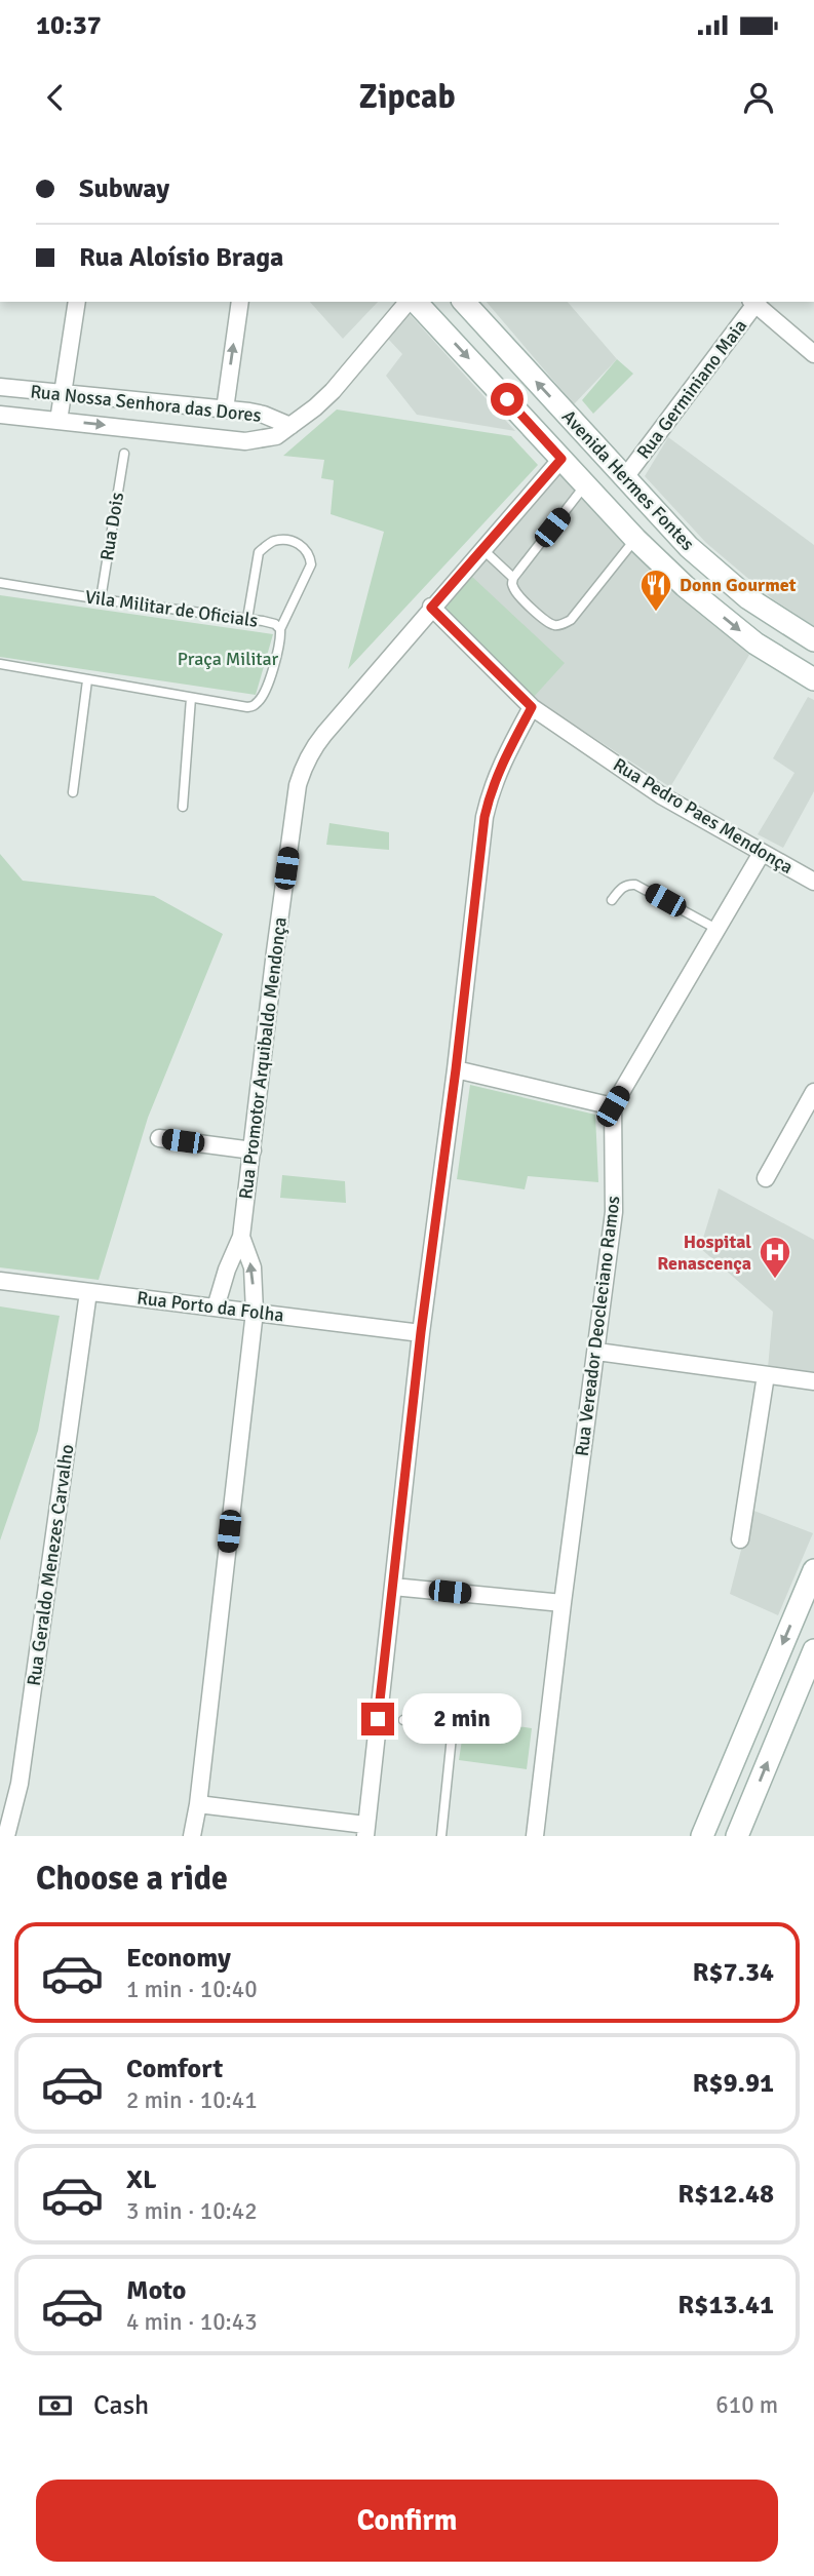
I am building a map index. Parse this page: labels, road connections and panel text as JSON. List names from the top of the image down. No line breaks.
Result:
{"streets":{"main road":["Avenida Hermes Fontes"],"street":["Rua Germiniano Maia","Rua Nossa Senhora das Dores","Rua Pedro Paes Mendonça","Rua Promotor Arquibaldo Mendonça","Rua Porto da Folha","Rua Vereador Deocleciano Ramos","Rua Geraldo Menezes Carvalho"],"lane":["Rua Dois","Vila Militar de Oficials"]},"crossings":[["Rua Germiniano Maia","Avenida Hermes Fontes"],["Avenida Hermes Fontes","Rua Promotor Arquibaldo Mendonça"],["Rua Dois","Vila Militar de Oficials"],["Rua Pedro Paes Mendonça","Rua Promotor Arquibaldo Mendonça"],["Rua Promotor Arquibaldo Mendonça","Rua Porto da Folha"],["Rua Porto da Folha","Rua Geraldo Menezes Carvalho"]],"parks":["Praça Militar"],"places":{"restaurant":["Donn Gourmet"],"hospital":["Hospital Renascença"]},"page":{"status":"10:37","header":"Zipcab","banner":["Subway","Rua Aloísio Braga"],"bubble":"2 min","heading":"Choose a ride","list":[{"name":"Economy","note":"1 min · 10:40","value":"R$7.34"},{"name":"Comfort","note":"2 min · 10:41","value":"R$9.91"},{"name":"XL","note":"3 min · 10:42","value":"R$12.48"},{"name":"Moto","note":"4 min · 10:43","value":"R$13.41"}],"pay":["Cash","610 m"],"buttons":"Confirm"}}
